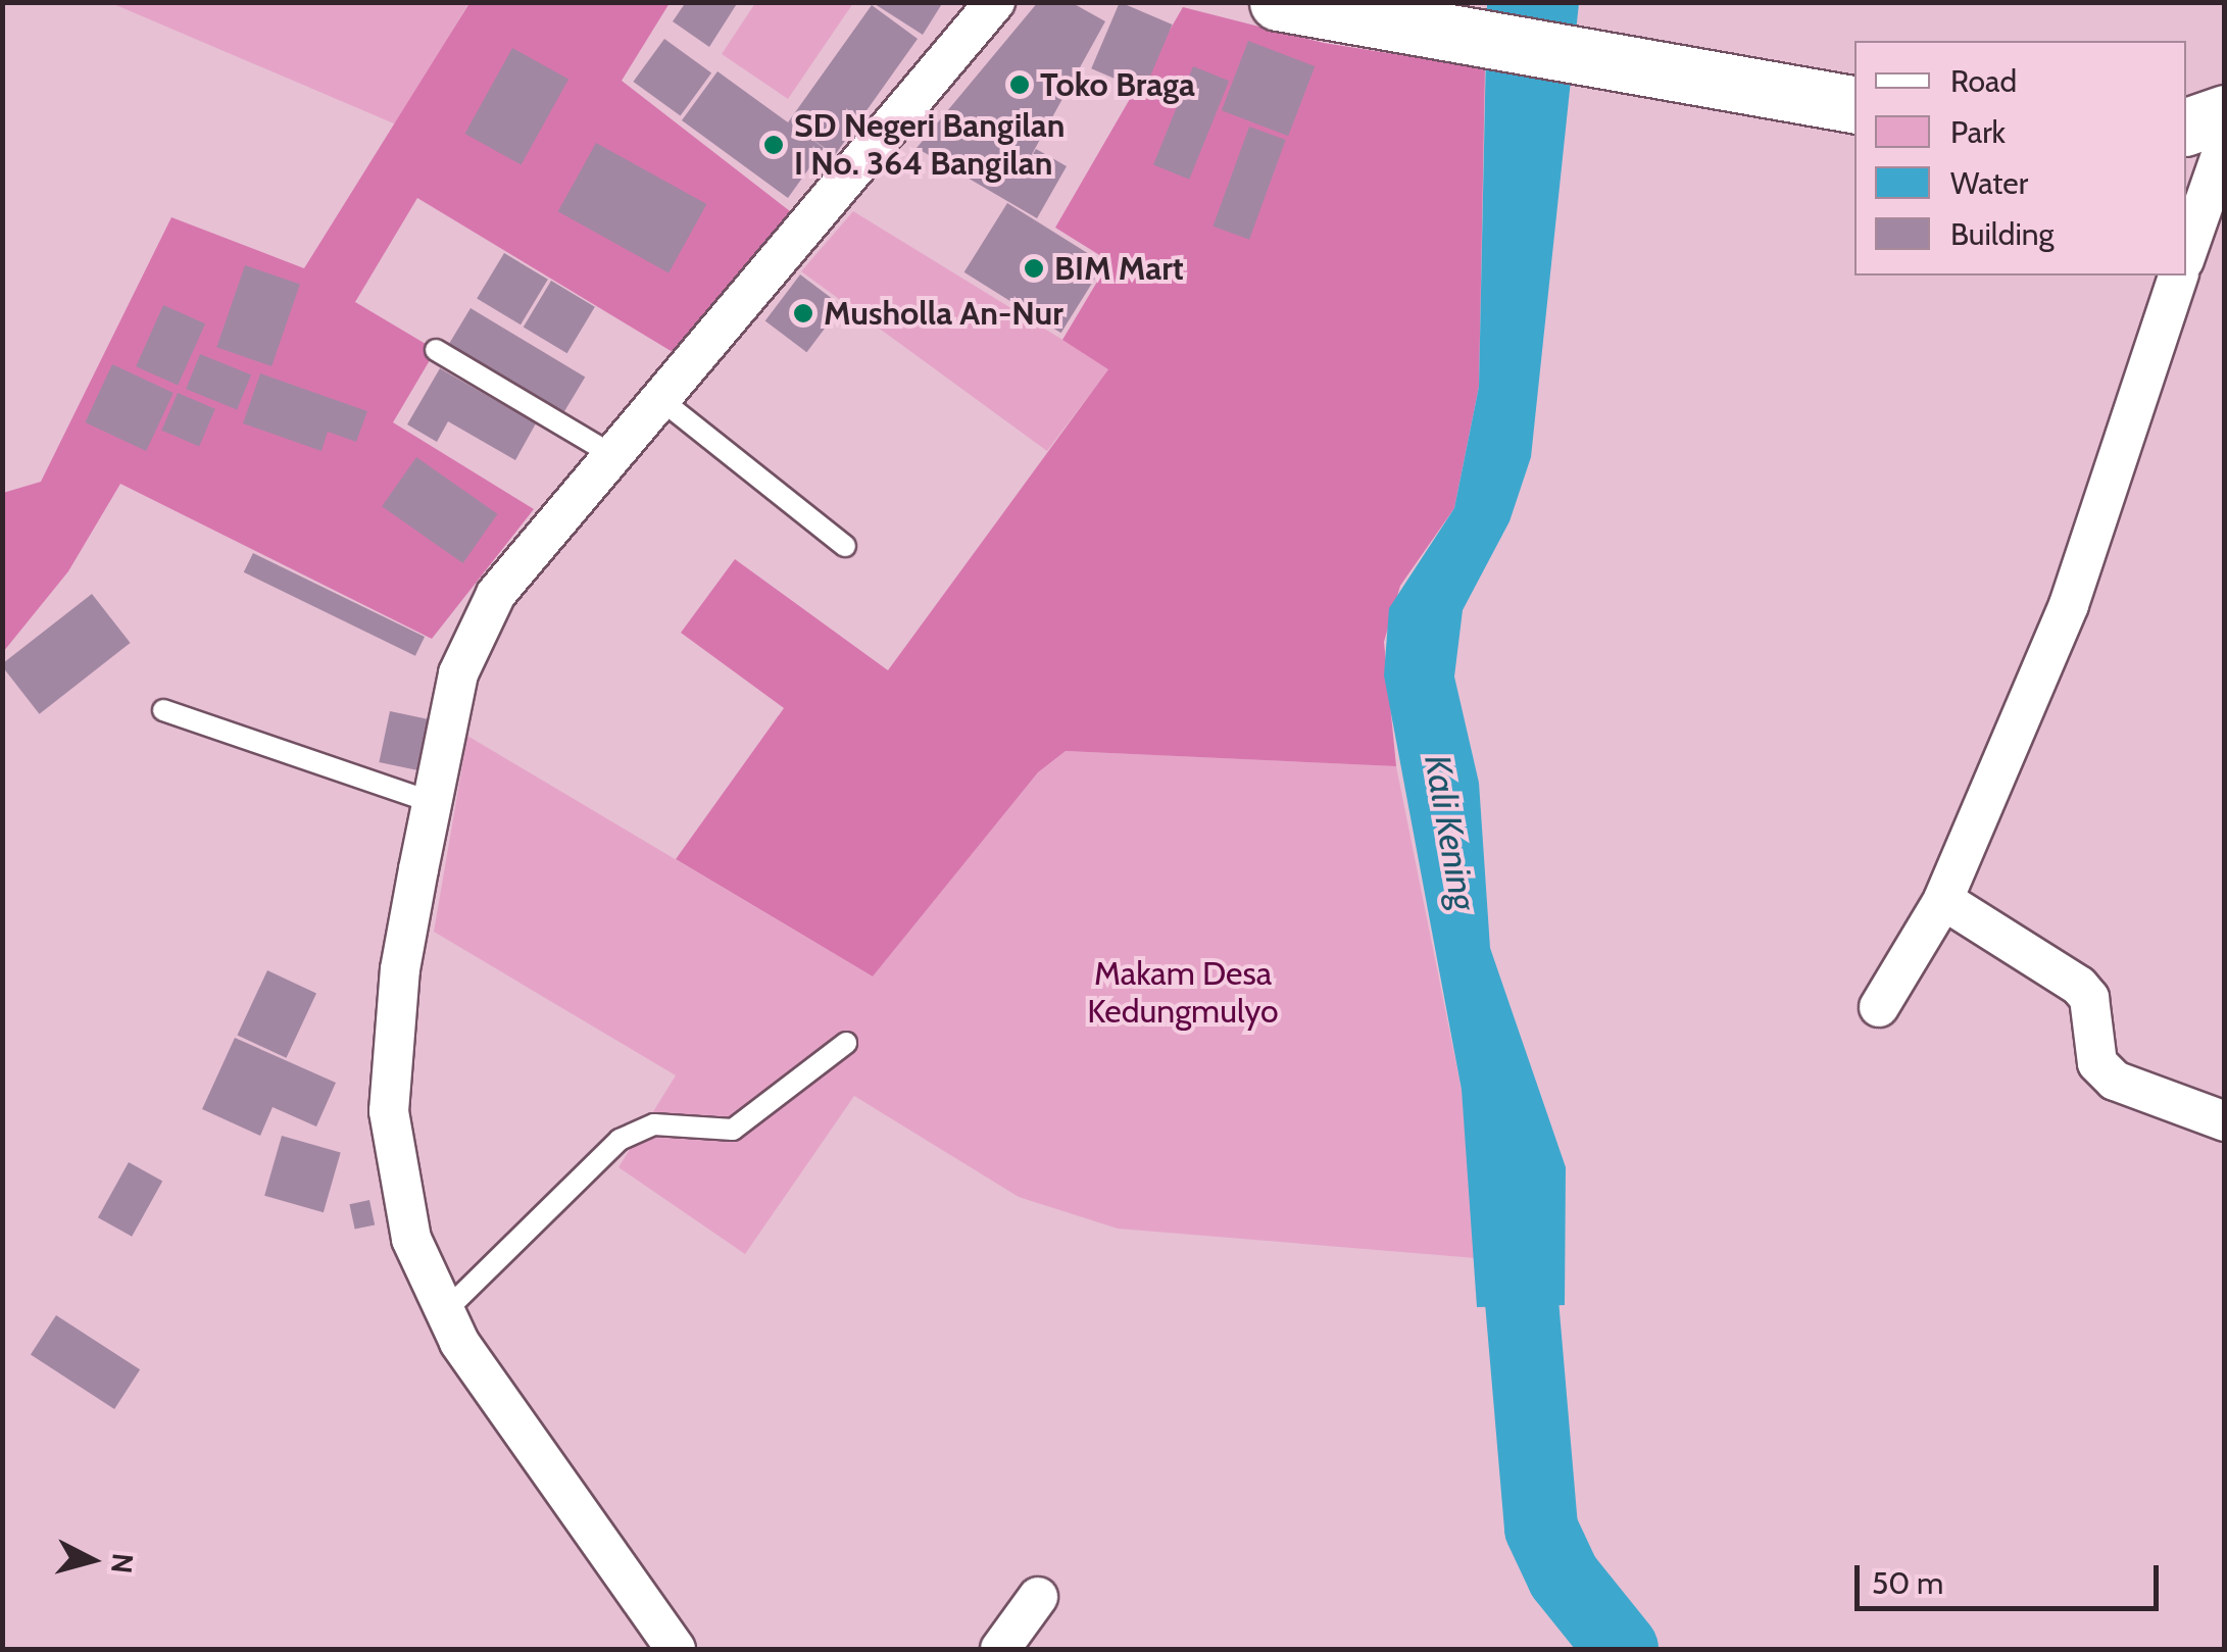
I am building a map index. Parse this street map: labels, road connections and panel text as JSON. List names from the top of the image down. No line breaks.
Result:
{"water":["Kali Kening"],"parks":["Makam Desa Kedungmulyo"],"places":["Toko Braga","SD Negeri Bangilan I No. 364 Bangilan","BIM Mart","Musholla An-Nur"],"legend":["Road","Park","Water","Building"],"scale_bar":"50 m","north":"right"}
